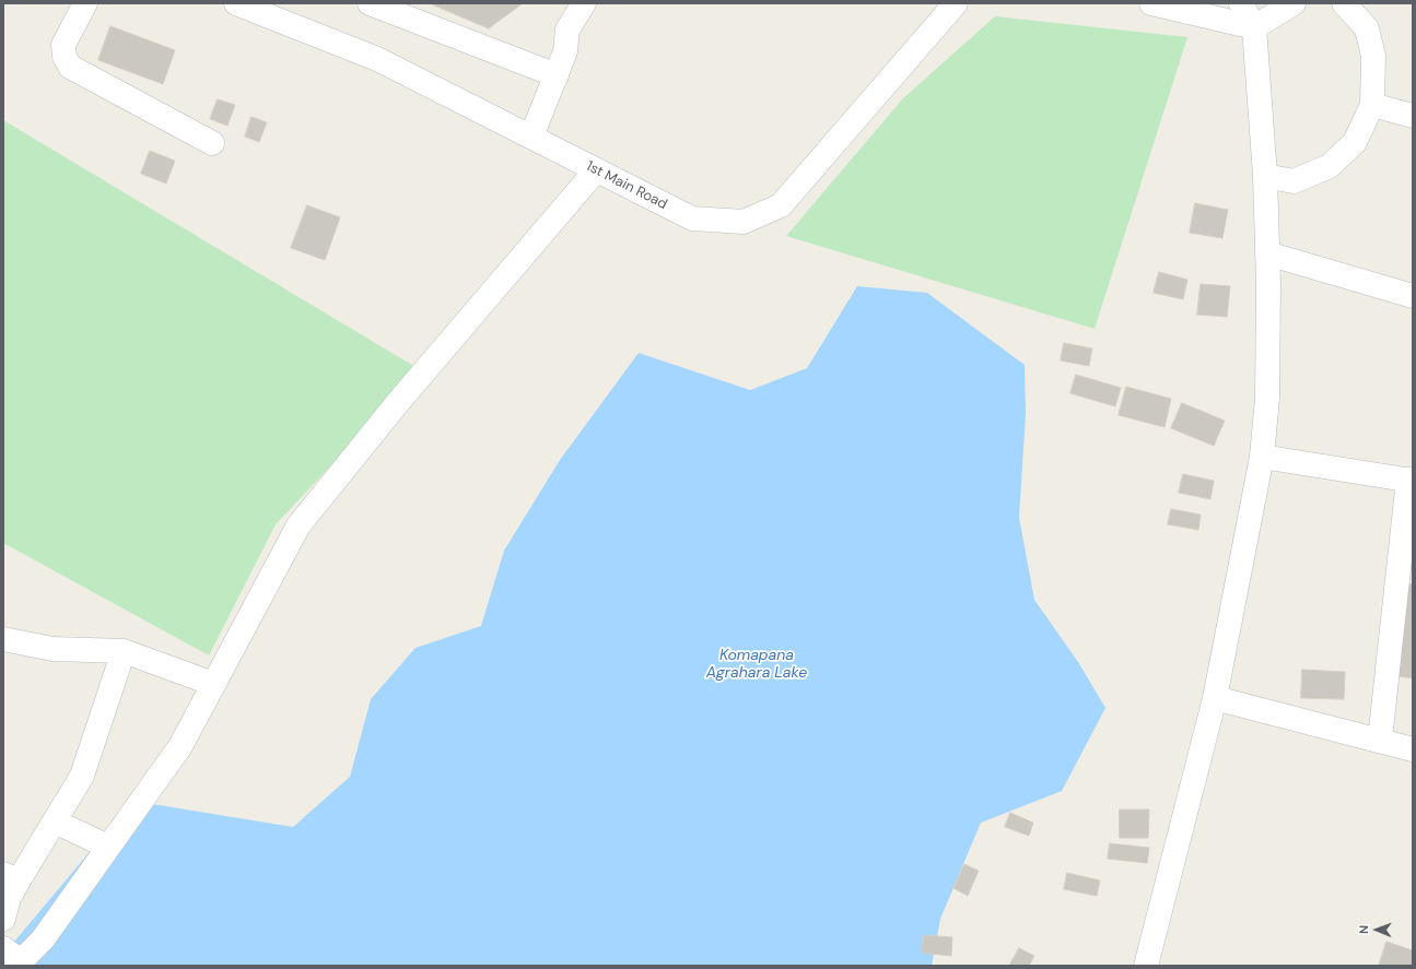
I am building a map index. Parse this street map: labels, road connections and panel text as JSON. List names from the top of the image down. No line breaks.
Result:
{"streets":{"street":["1st Main Road"]},"water":["Komapana Agrahara Lake"],"north":"left"}
